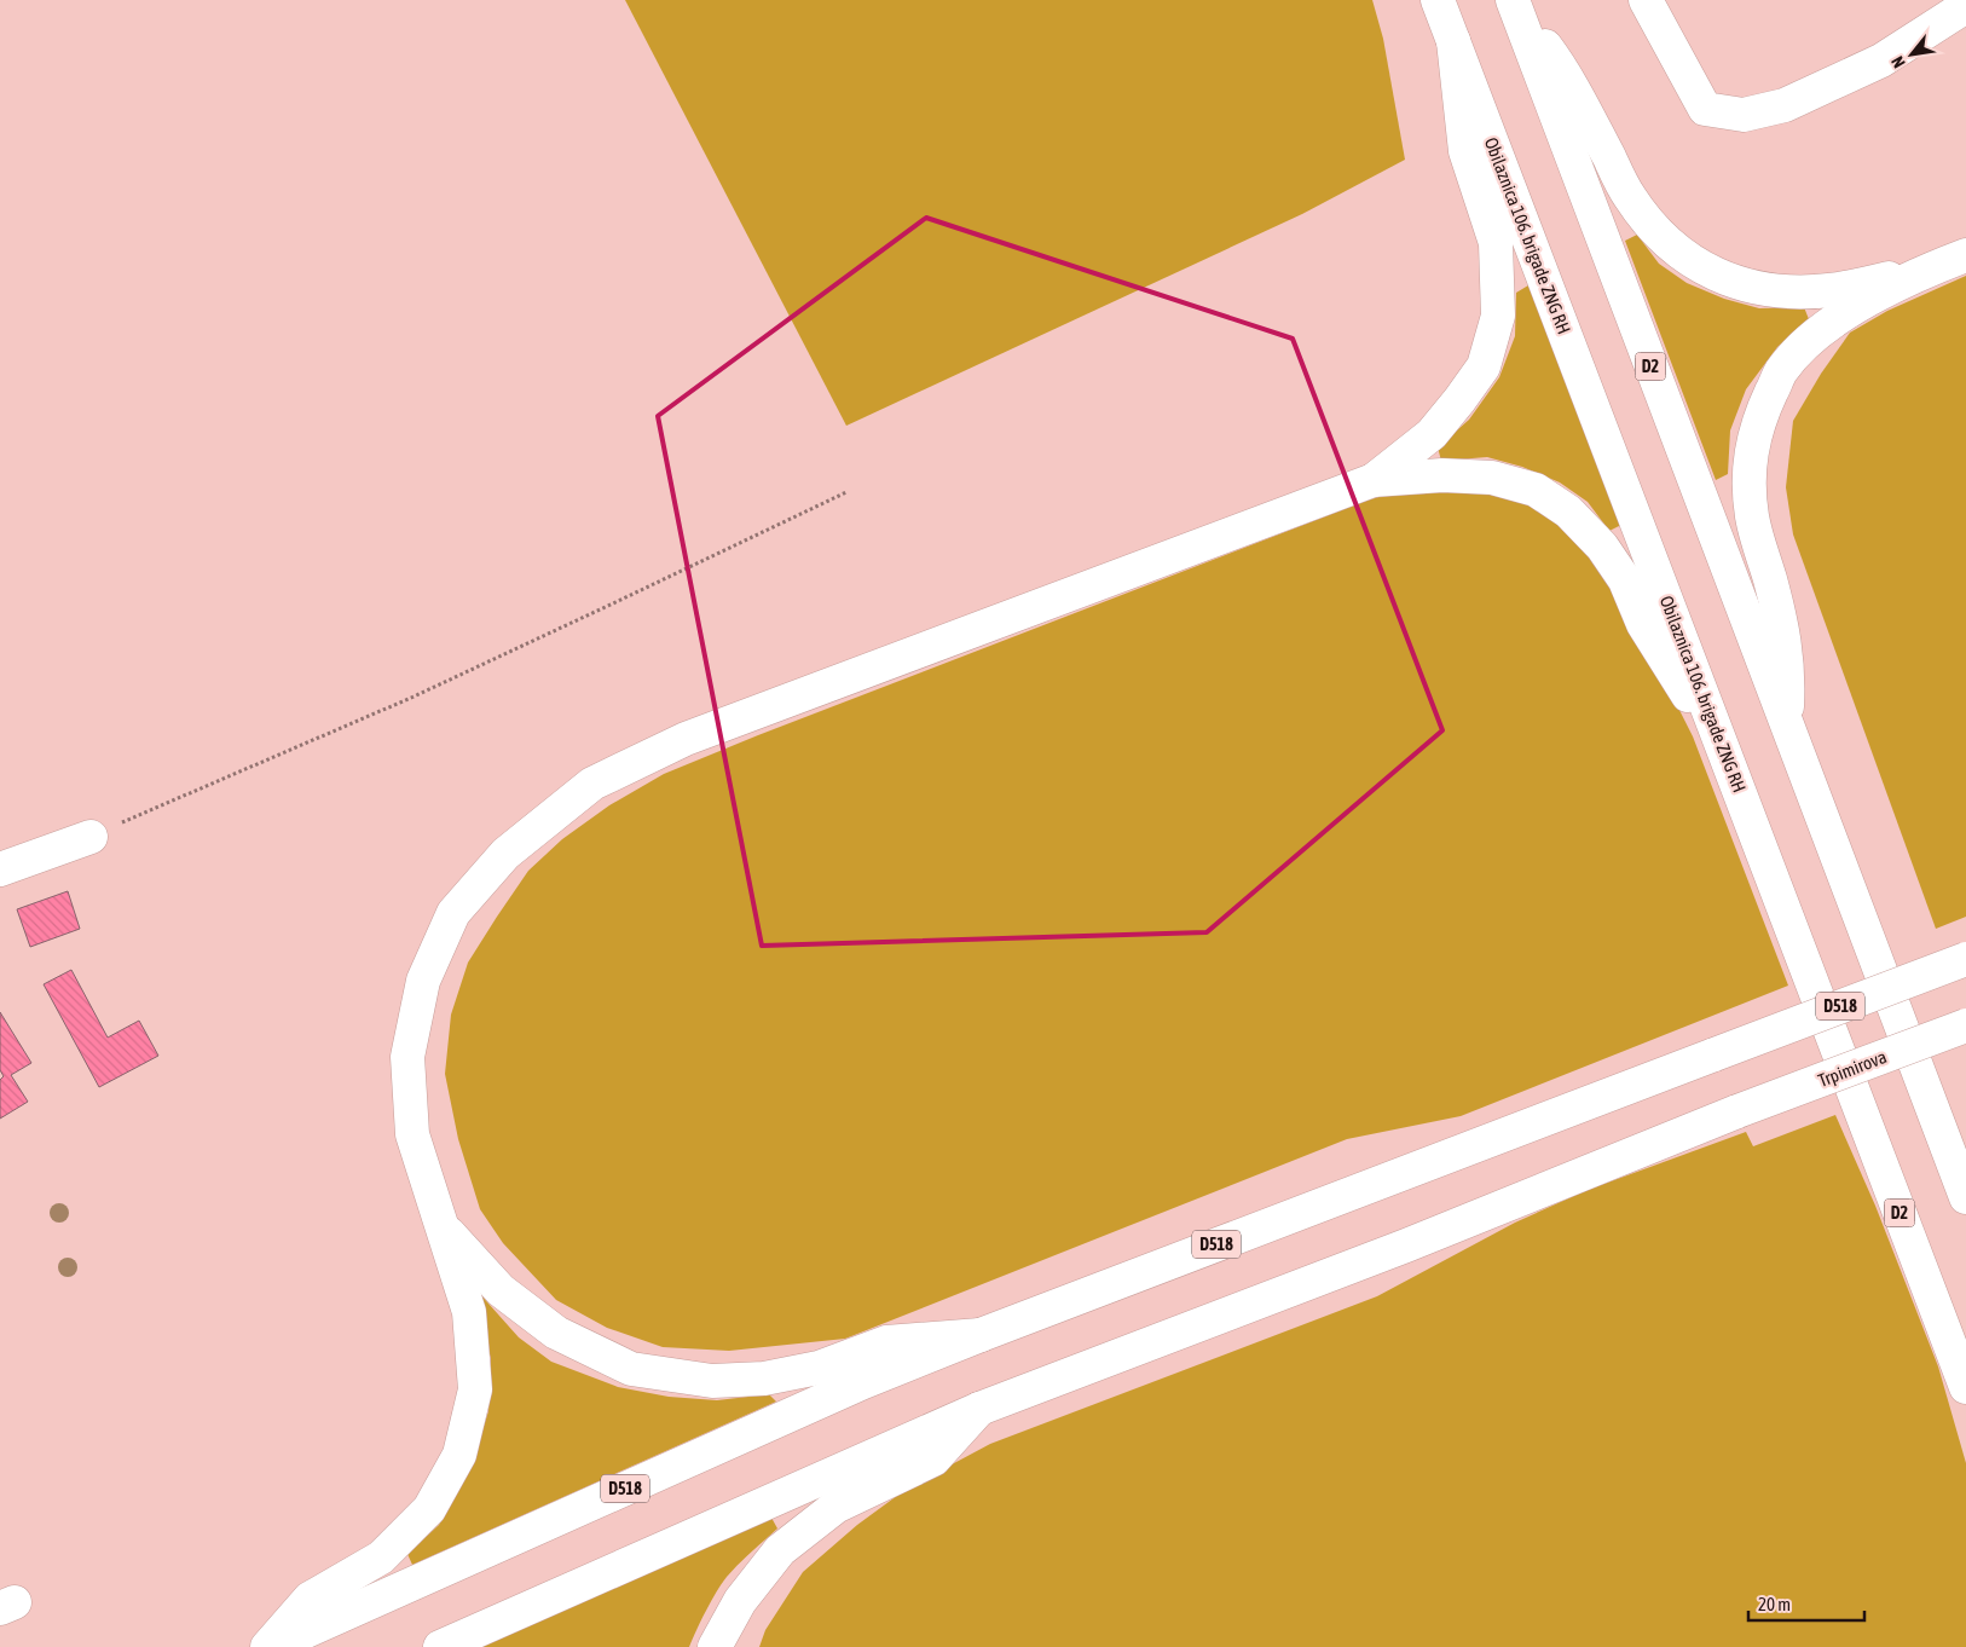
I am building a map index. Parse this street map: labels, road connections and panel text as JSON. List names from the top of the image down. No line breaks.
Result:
{"streets":{"main road":["Obilaznica 106. brigade ZNG RH","D2","D518","Trpimirova"]},"scale_bar":"20 m","north":"bottom left"}
